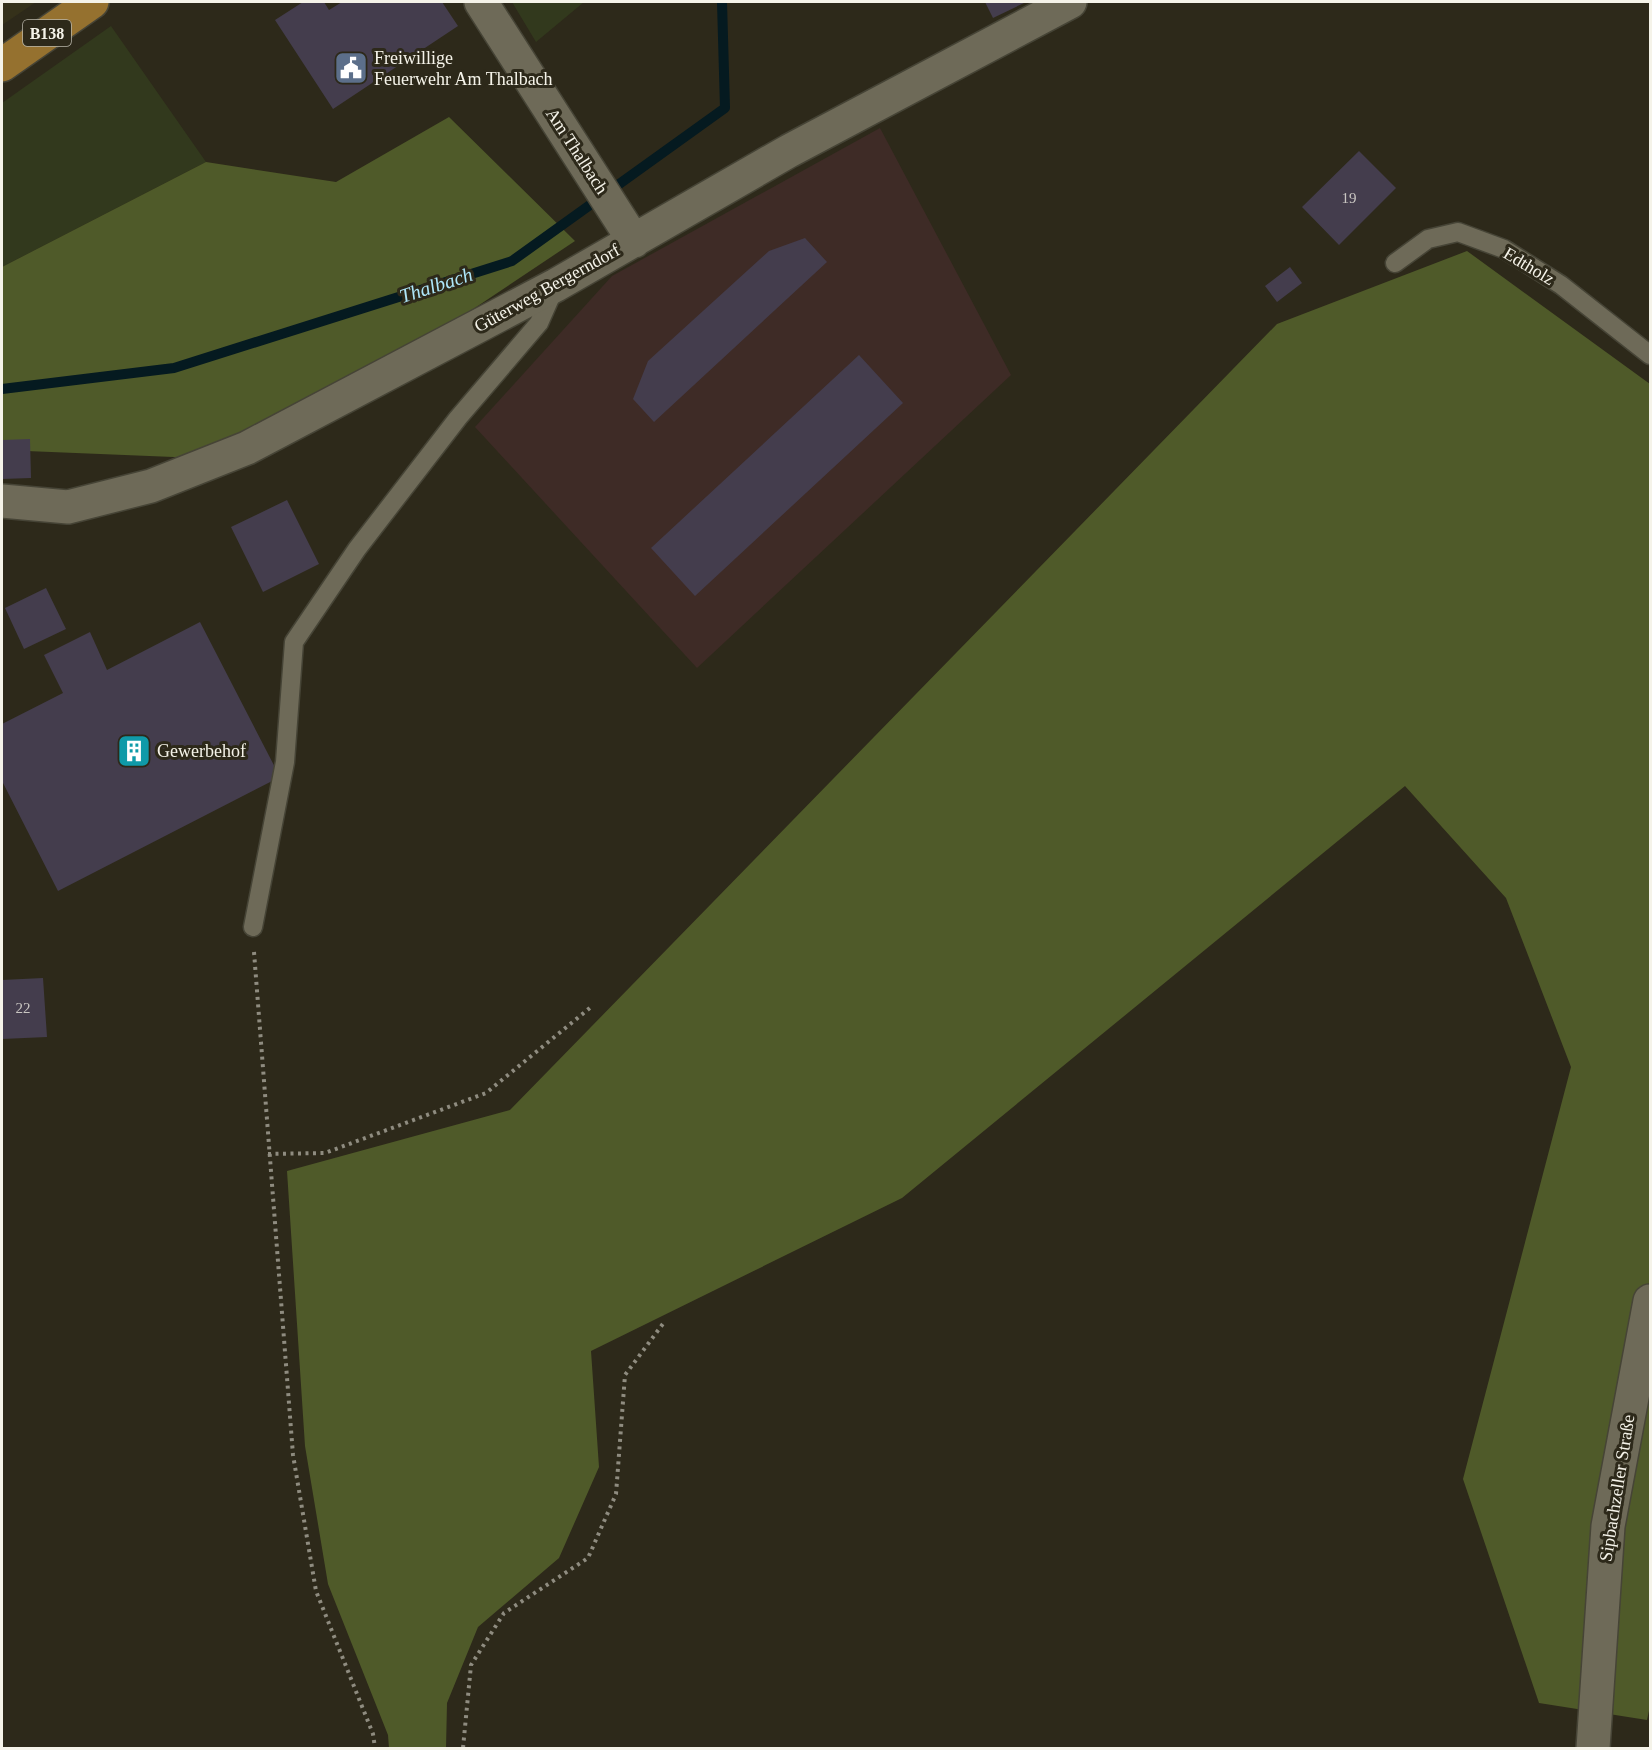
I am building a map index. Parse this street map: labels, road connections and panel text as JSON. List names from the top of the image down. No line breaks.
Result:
{"streets":{"main road":["B138"],"street":["Am Thalbach","Güterweg Bergerndorf","Sipbachzeller Straße"],"lane":["Edtholz"]},"crossings":[["Am Thalbach","Güterweg Bergerndorf"]],"water":["Thalbach"],"places":{"public building":["Freiwillige Feuerwehr Am Thalbach"],"building":["Gewerbehof"]},"house_numbers":["19","22"]}
